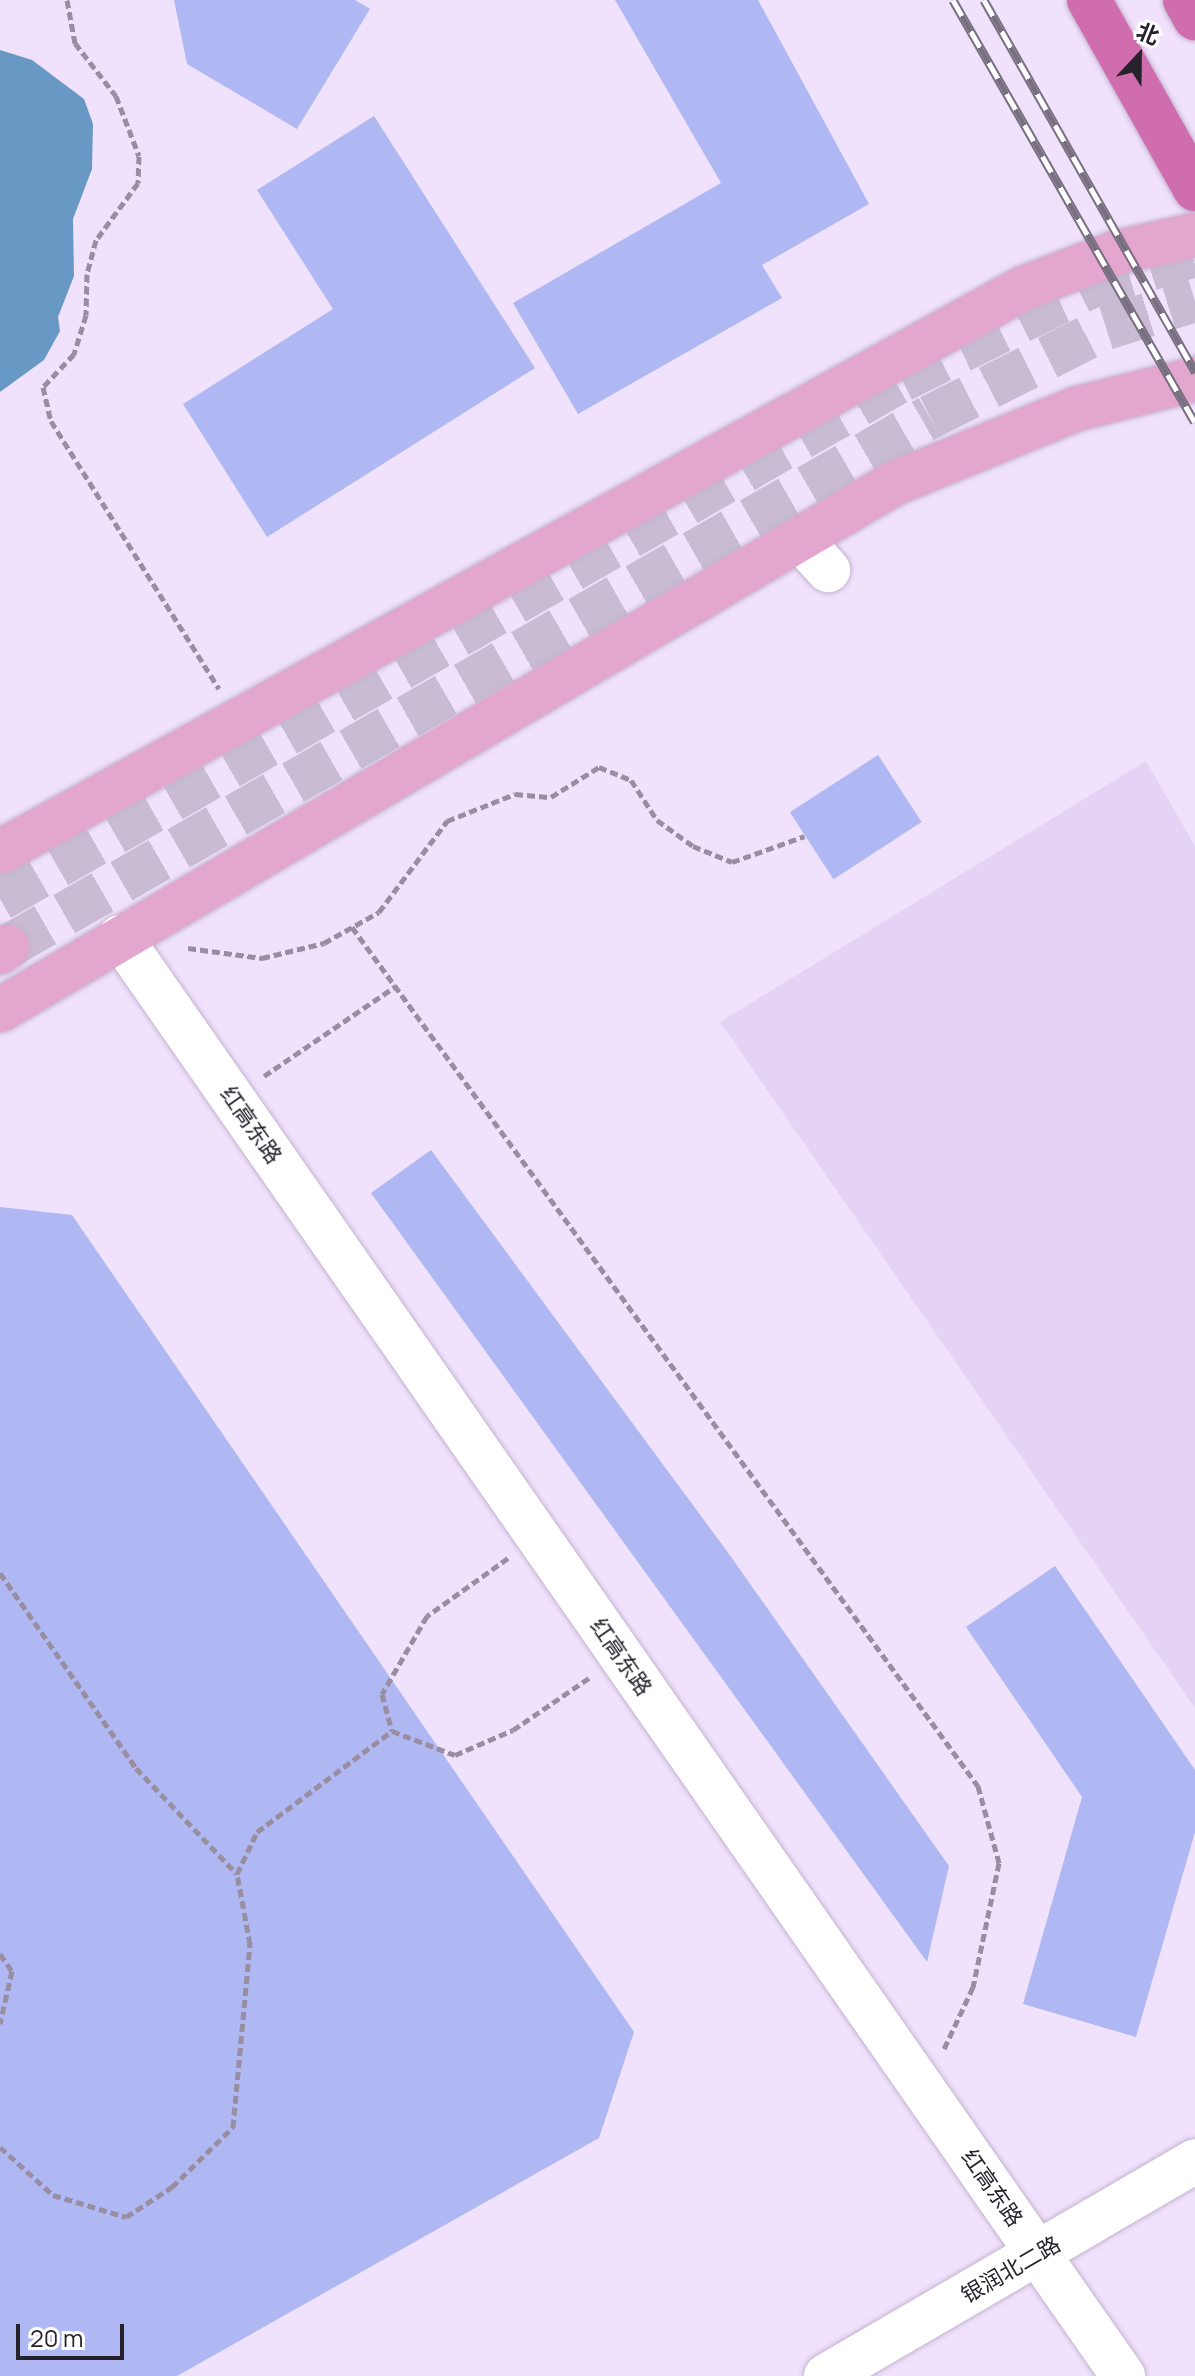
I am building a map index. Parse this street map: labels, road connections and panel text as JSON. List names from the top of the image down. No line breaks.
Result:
{"streets":{"street":["红高东路","银润北二路"]},"crossings":[["红高东路","银润北二路"]],"scale_bar":"20 m","north":"top"}
